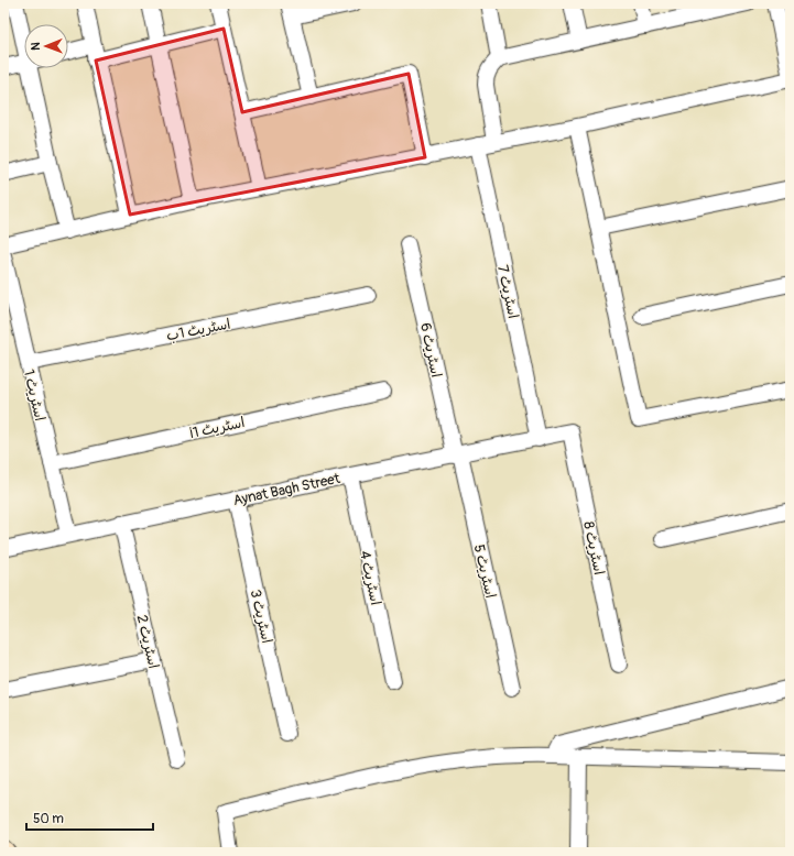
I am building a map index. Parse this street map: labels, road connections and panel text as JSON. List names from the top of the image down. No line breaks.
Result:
{"streets":{"street":["اسٹریٹ 7","اسٹریٹ 1ب","اسٹریٹ 6","اسٹریٹ 1","اسٹریٹ 1ا","Aynat Bagh Street","اسٹریٹ 8","اسٹریٹ 5","اسٹریٹ 4","اسٹریٹ 3","اسٹریٹ 2"]},"crossings":[["اسٹریٹ 7","Aynat Bagh Street"],["اسٹریٹ 1ب","اسٹریٹ 1"],["اسٹریٹ 6","Aynat Bagh Street"],["اسٹریٹ 6","اسٹریٹ 5"],["اسٹریٹ 1","اسٹریٹ 1ا"],["اسٹریٹ 1","Aynat Bagh Street"],["Aynat Bagh Street","اسٹریٹ 8"],["Aynat Bagh Street","اسٹریٹ 5"],["Aynat Bagh Street","اسٹریٹ 4"],["Aynat Bagh Street","اسٹریٹ 3"],["Aynat Bagh Street","اسٹریٹ 2"]],"scale_bar":"50 m","north":"left"}
